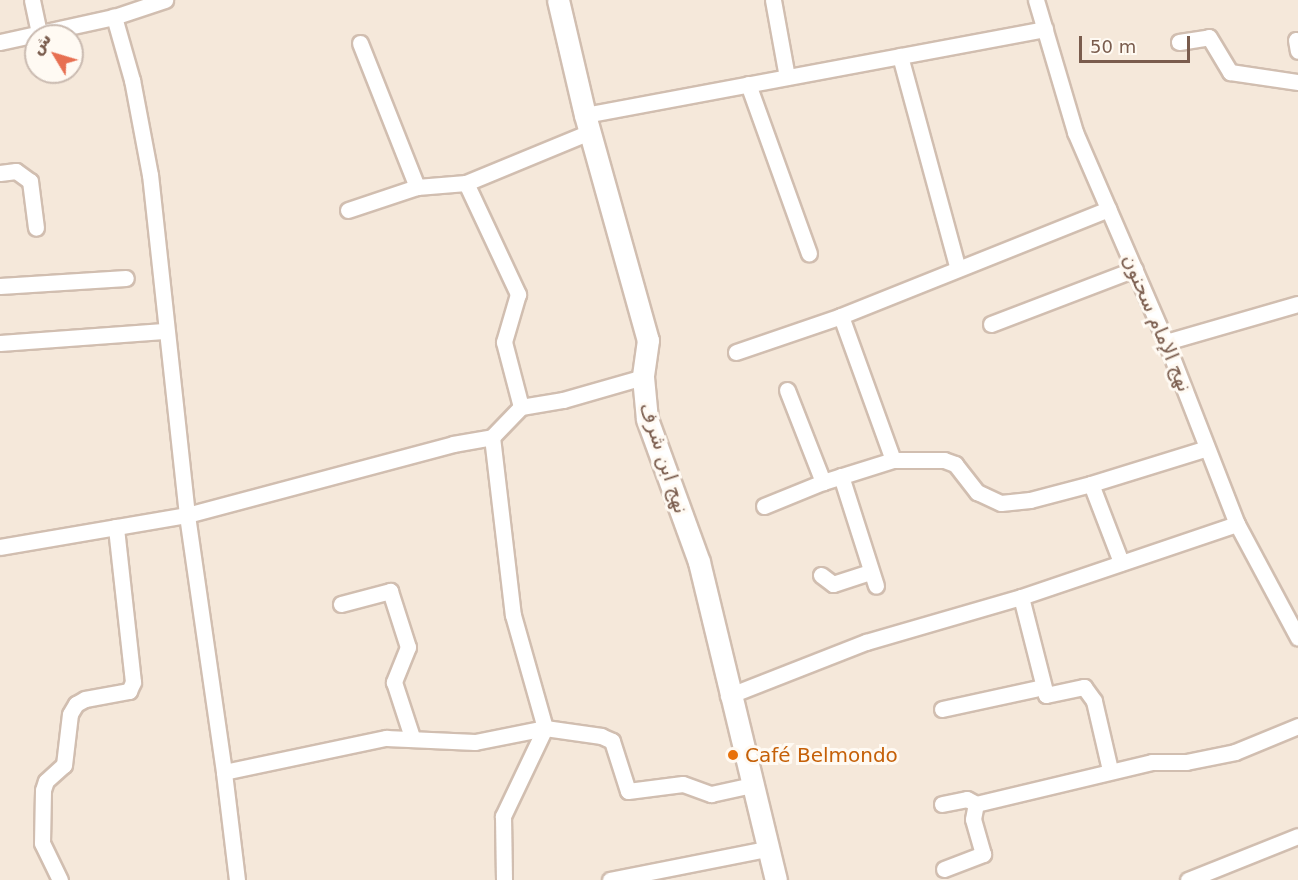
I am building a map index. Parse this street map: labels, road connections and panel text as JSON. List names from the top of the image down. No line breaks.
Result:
{"streets":{"street":["نهج الإمام سحنون","نهج ابن شرف"]},"places":["Café Belmondo"],"scale_bar":"50 m","north":"top left"}
